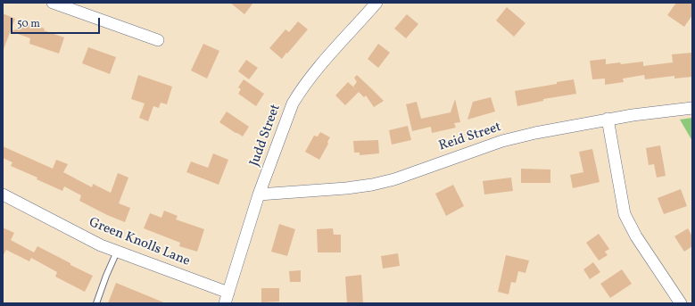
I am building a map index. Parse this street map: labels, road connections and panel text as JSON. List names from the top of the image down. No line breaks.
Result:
{"streets":{"street":["Judd Street","Reid Street","Green Knolls Lane"]},"crossings":[["Judd Street","Reid Street"],["Judd Street","Green Knolls Lane"]],"scale_bar":"50 m"}
